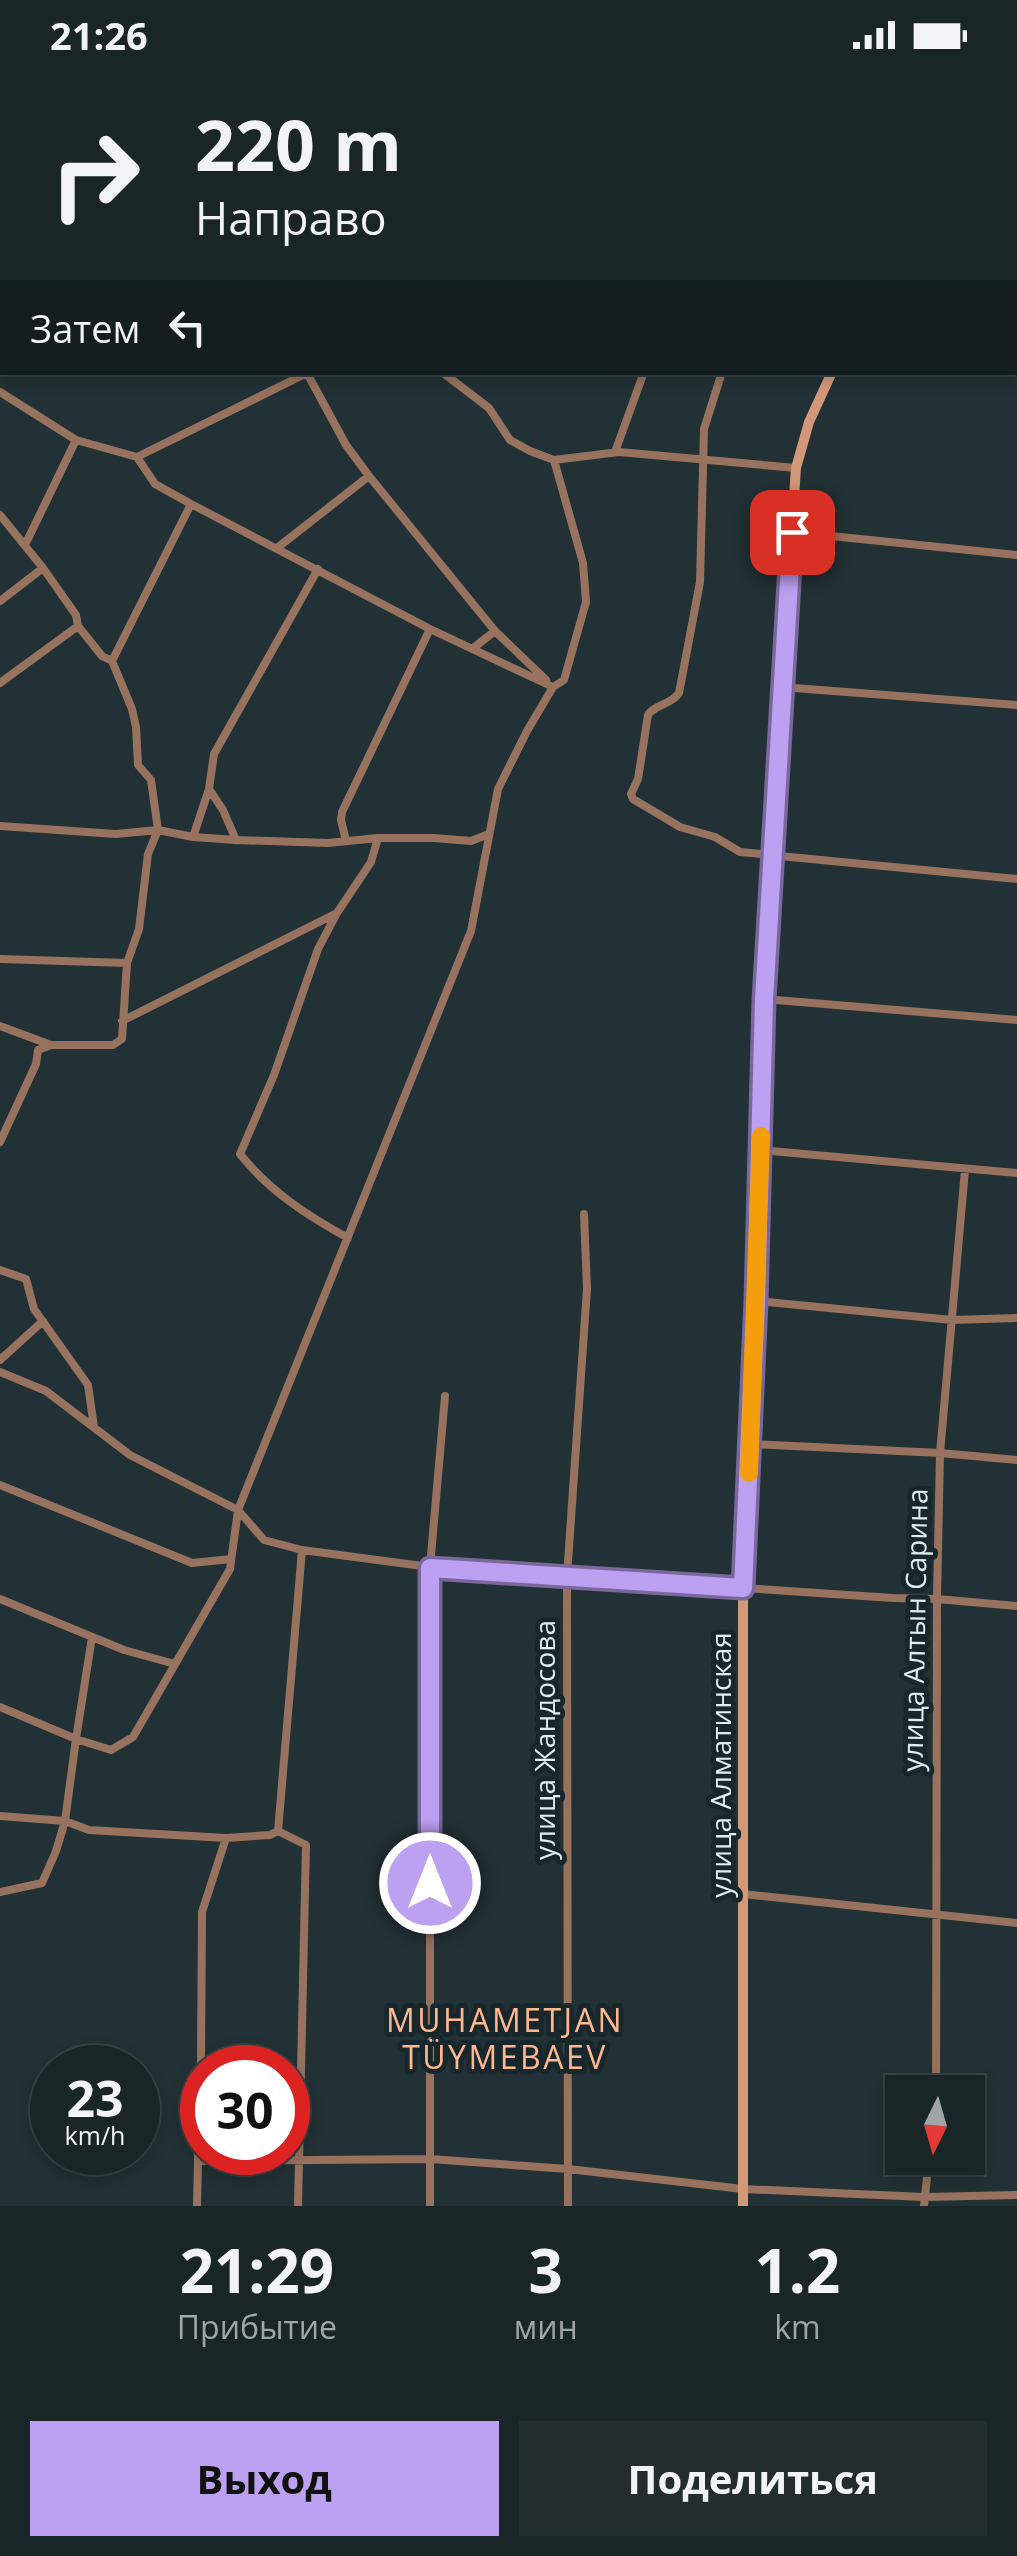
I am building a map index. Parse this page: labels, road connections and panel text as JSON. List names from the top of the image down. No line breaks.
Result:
{"streets":{"street":["улица Алтын Сарина","улица Жандосова","улица Алматинская"]},"districts":["MUHAMETJAN TÜYMEBAEV"],"north":"bottom","page":{"status":"21:26","turn":["220 m","Направо"],"then":"Затем","speed":"23 km/h","limit":"30","eta":["21:29","Прибытие","3","мин","1.2","km"],"buttons":["Выход","Поделиться"]}}
